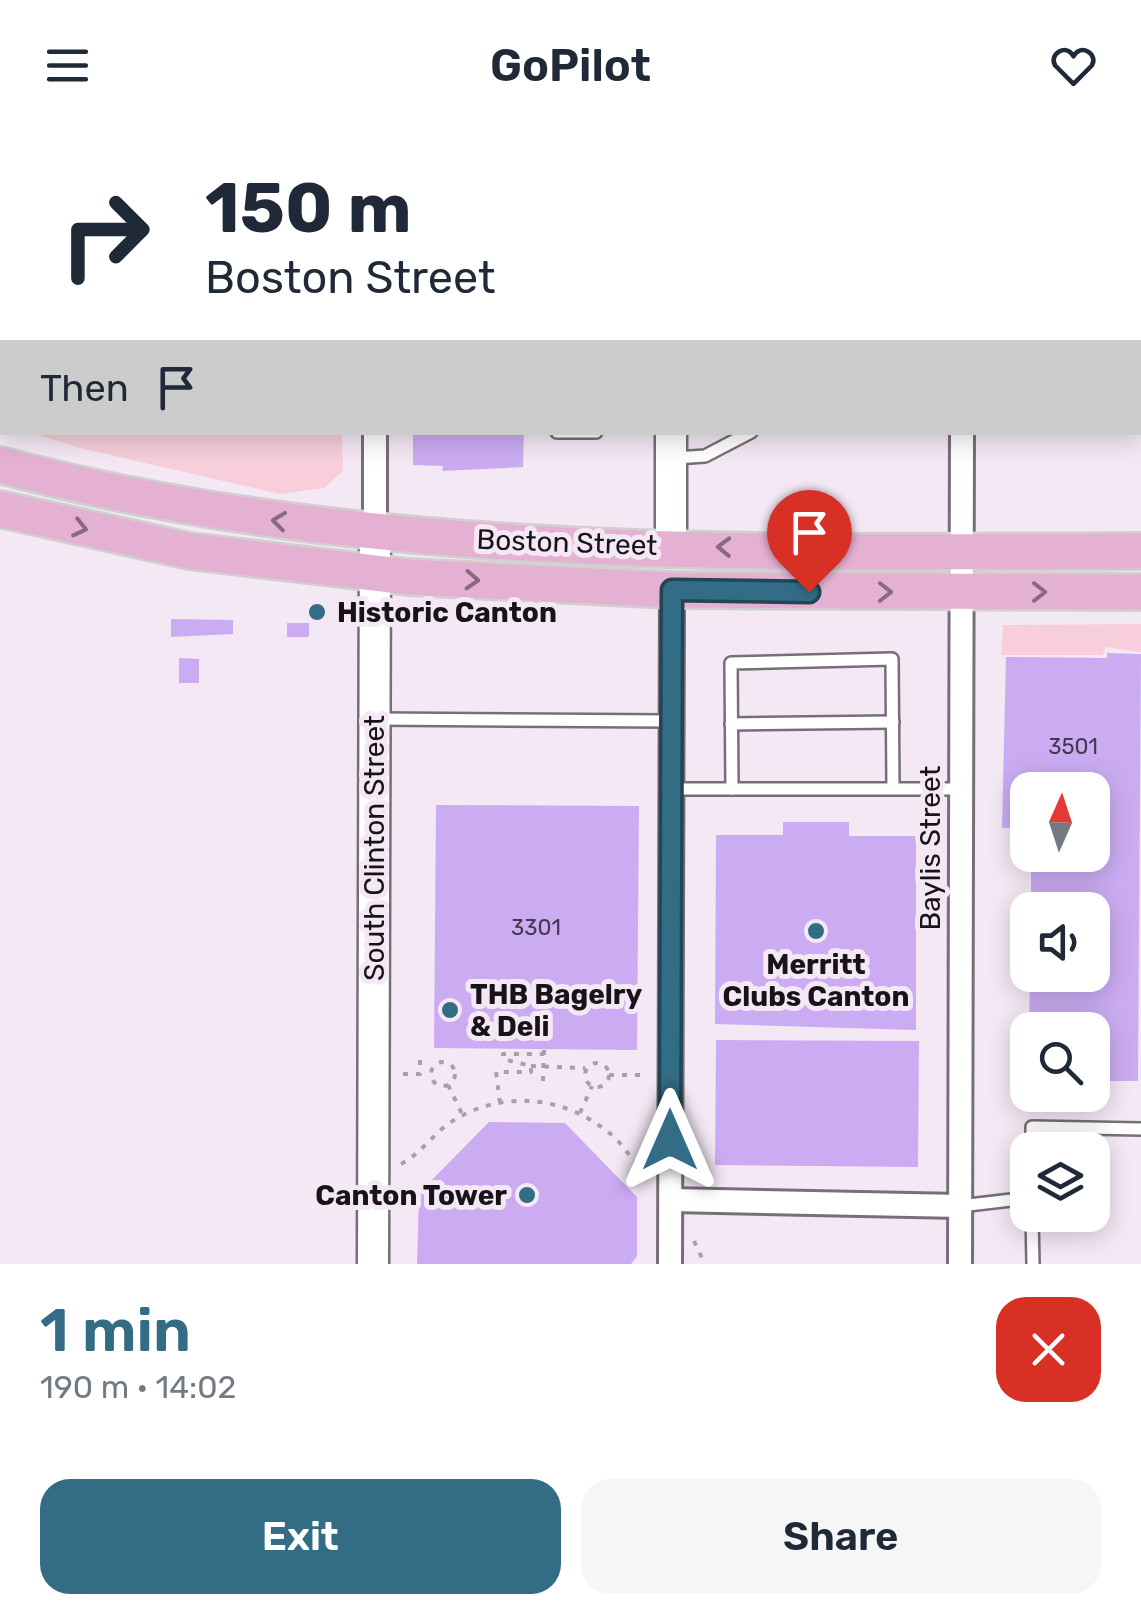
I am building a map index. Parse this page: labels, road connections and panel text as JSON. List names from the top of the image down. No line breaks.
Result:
{"streets":{"main road":["Boston Street","South Clinton Street"],"street":["Baylis Street"]},"crossings":[["Boston Street","South Clinton Street"],["Boston Street","Baylis Street"]],"places":["Historic Canton","Merritt Clubs Canton","THB Bagelry & Deli","Canton Tower"],"house_numbers":["3501","3301"],"north":"top","page":{"header":"GoPilot","turn":["150 m","Boston Street"],"then":"Then","heading":["1 min","190 m · 14:02"],"buttons":["Exit","Share"]}}
